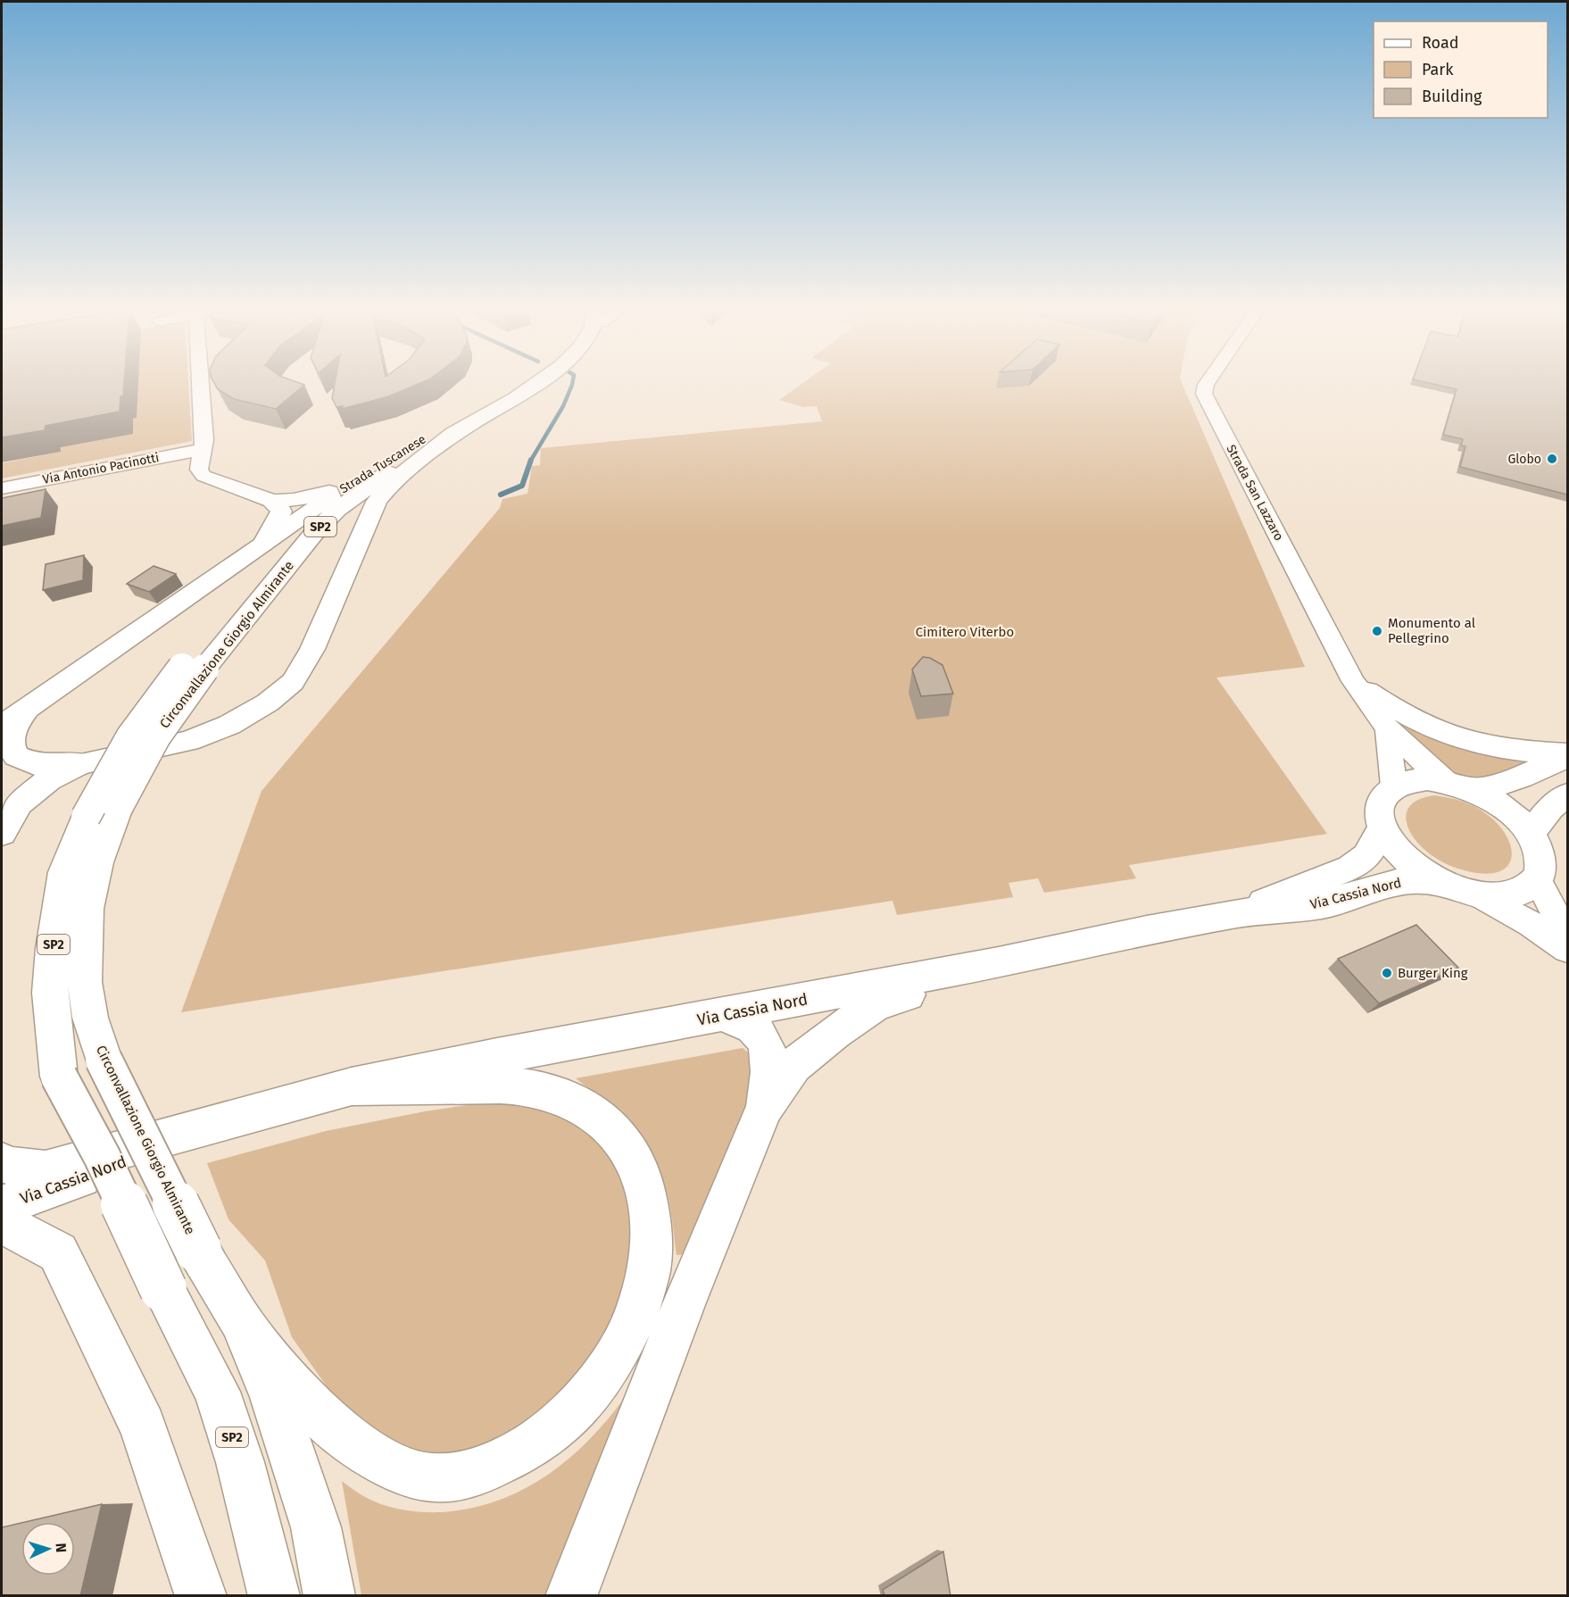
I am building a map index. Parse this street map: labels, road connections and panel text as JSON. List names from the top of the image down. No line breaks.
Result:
{"streets":{"main road":["Strada Tuscanese","SP2","Circonvallazione Giorgio Almirante","Via Cassia Nord"],"street":["Via Antonio Pacinotti","Strada San Lazzaro"]},"crossings":[["Strada Tuscanese","SP2"],["Strada Tuscanese","Circonvallazione Giorgio Almirante"],["Strada San Lazzaro","Via Cassia Nord"],["SP2","Circonvallazione Giorgio Almirante"]],"parks":["Cimitero Viterbo"],"places":["Globo","Monumento al Pellegrino","Burger King"],"legend":["Road","Park","Building"],"north":"right"}
